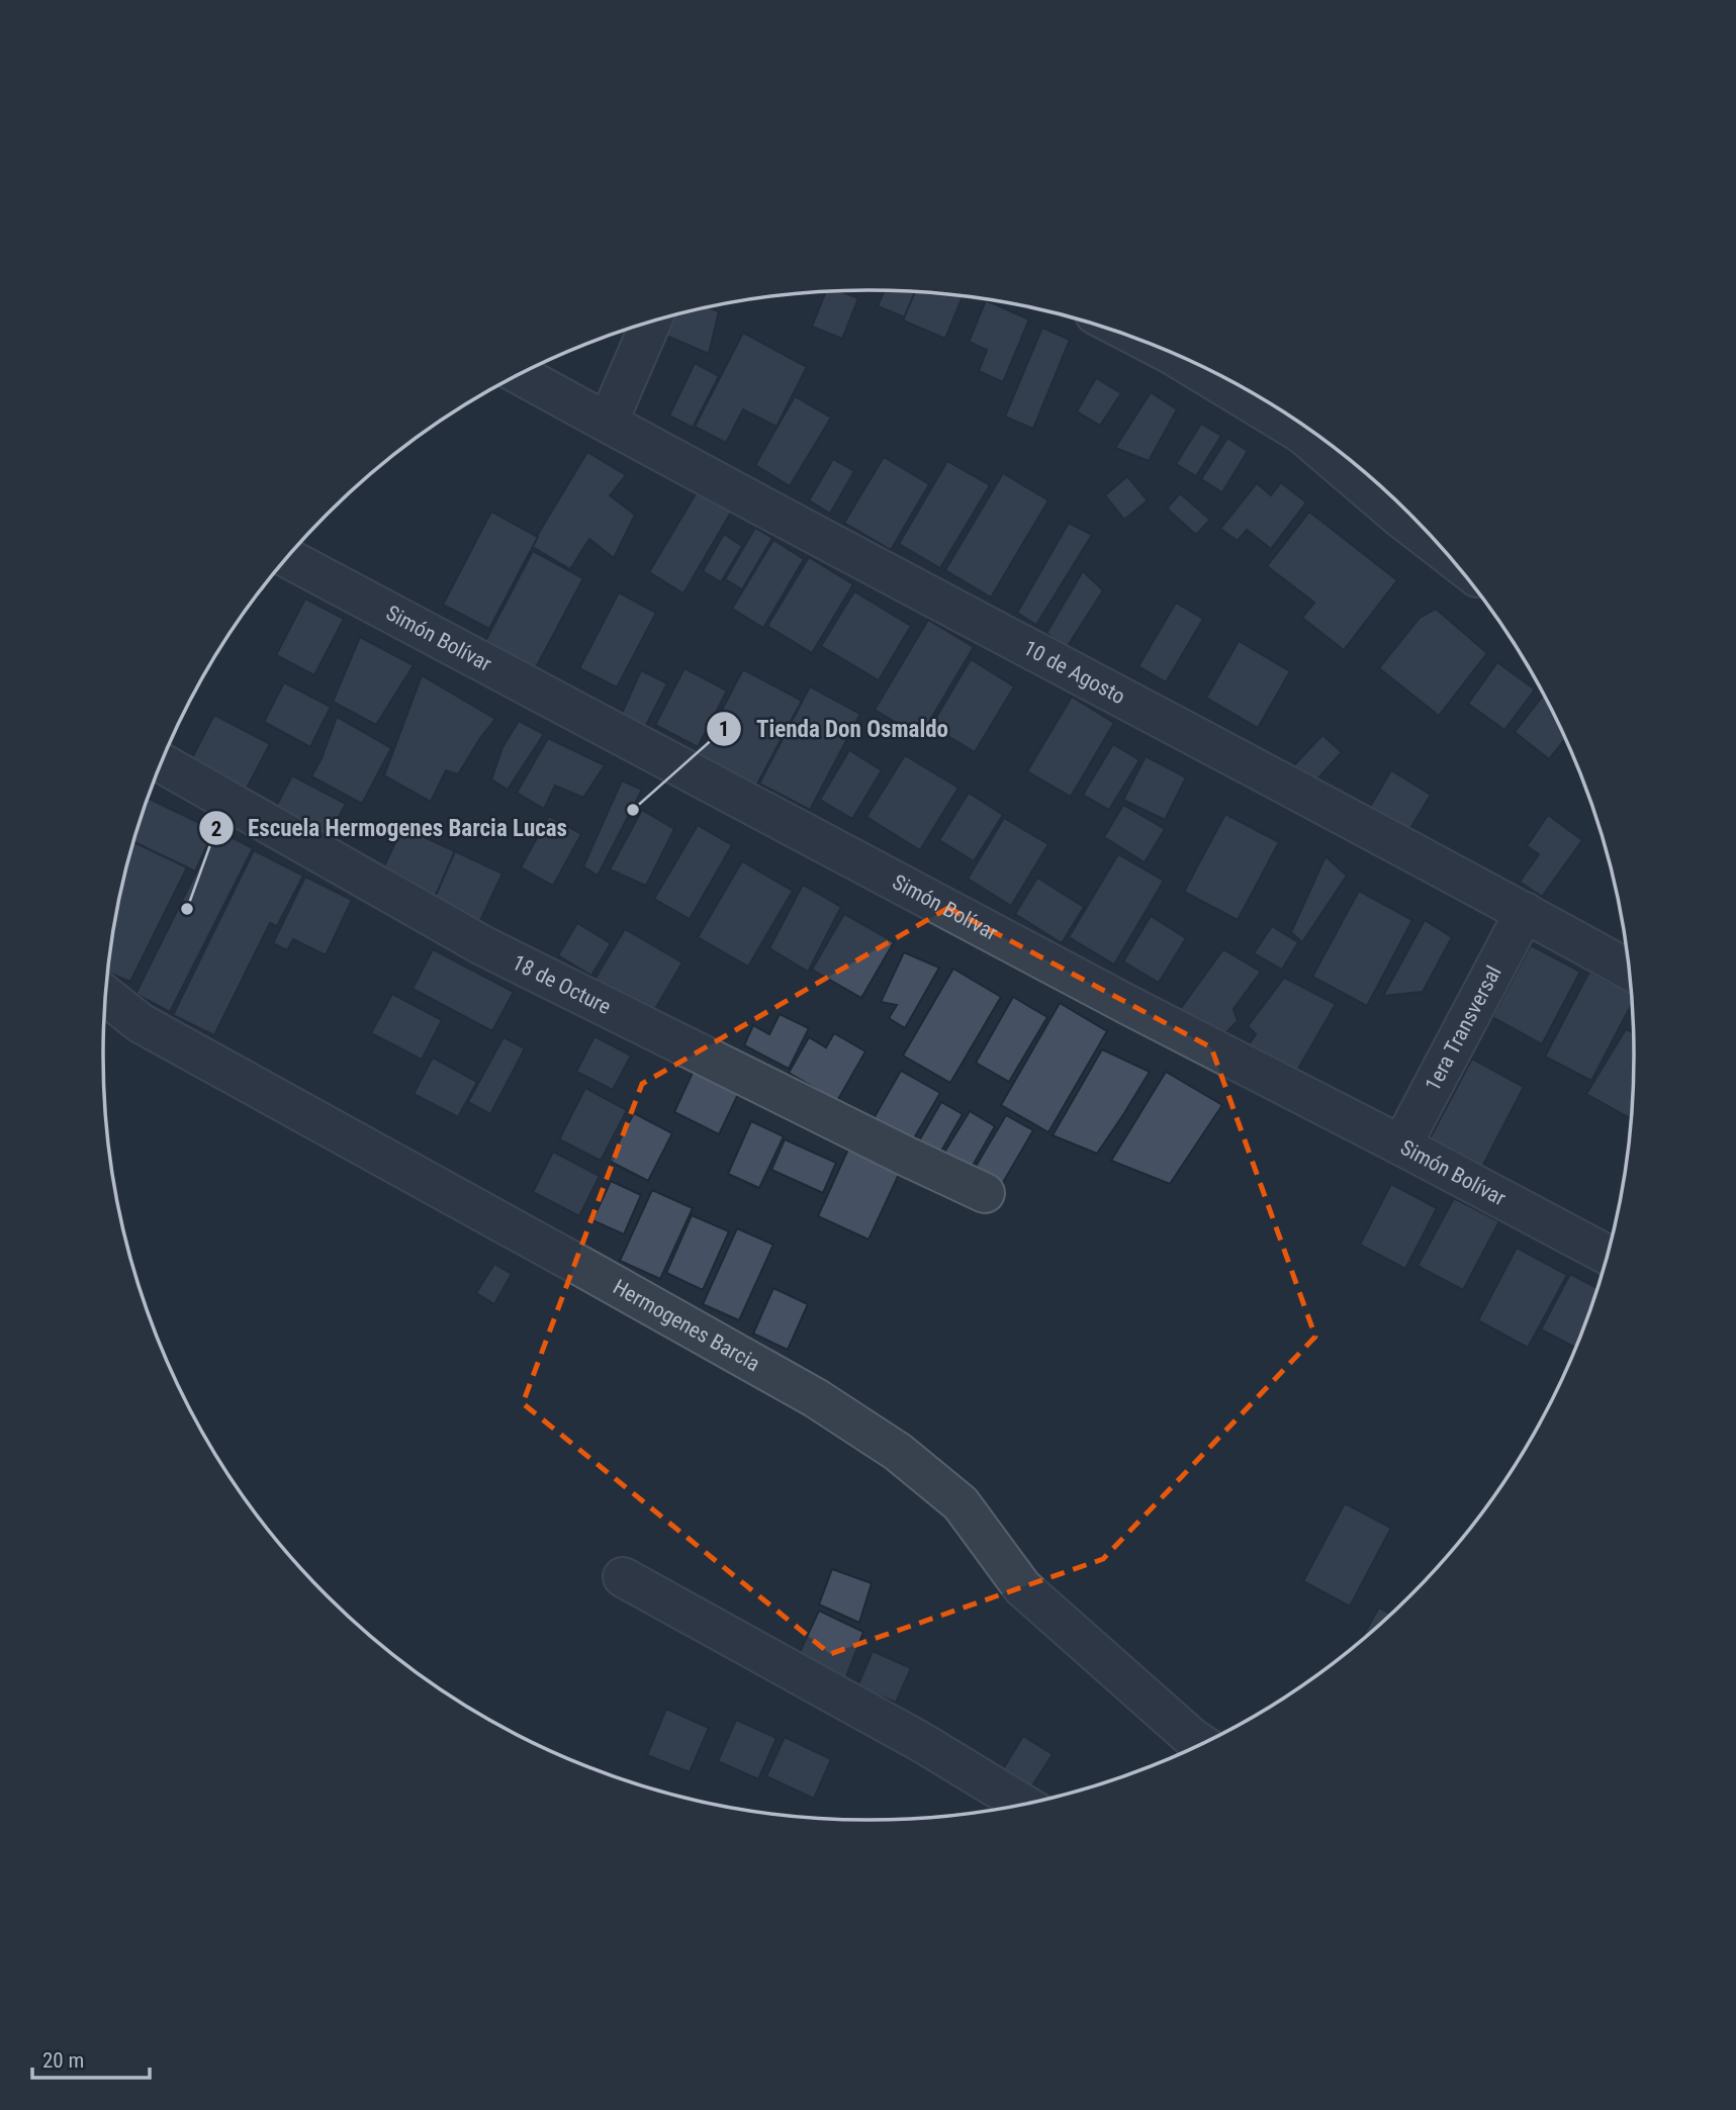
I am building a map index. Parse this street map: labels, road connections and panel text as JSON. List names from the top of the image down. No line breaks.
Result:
{"streets":{"street":["Simón Bolívar","10 de Agosto","18 de Octure","1era Transversal","Hermogenes Barcia"]},"crossings":[["Simón Bolívar","1era Transversal"],["10 de Agosto","1era Transversal"]],"places":["Tienda Don Osmaldo","Escuela Hermogenes Barcia Lucas"],"scale_bar":"20 m"}
